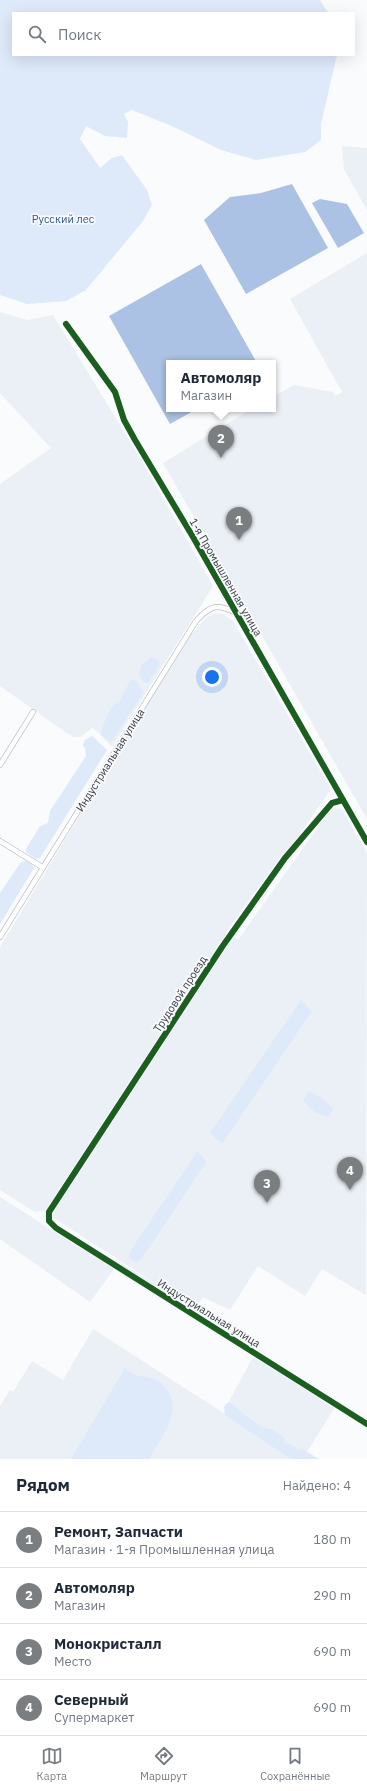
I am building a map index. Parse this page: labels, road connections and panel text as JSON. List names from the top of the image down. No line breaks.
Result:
{"streets":{"street":["1-я Промышленная улица","Индустриальная улица","Трудовой проезд"]},"crossings":[["1-я Промышленная улица","Индустриальная улица"],["1-я Промышленная улица","Трудовой проезд"],["Индустриальная улица","Трудовой проезд"]],"parks":["Русский лес"],"page":{"search":"Поиск","popup":["Автомоляр","Магазин"],"pins":["2","1","4","3"],"heading":["Рядом","Найдено: 4"],"list":[{"mark":"1","name":"Ремонт, Запчасти","note":"Магазин · 1-я Промышленная улица","value":"180 m"},{"mark":"2","name":"Автомоляр","note":"Магазин","value":"290 m"},{"mark":"3","name":"Монокристалл","note":"Место","value":"690 m"},{"mark":"4","name":"Северный","note":"Супермаркет","value":"690 m"}],"nav":["Карта","Маршрут","Сохранённые"]}}
